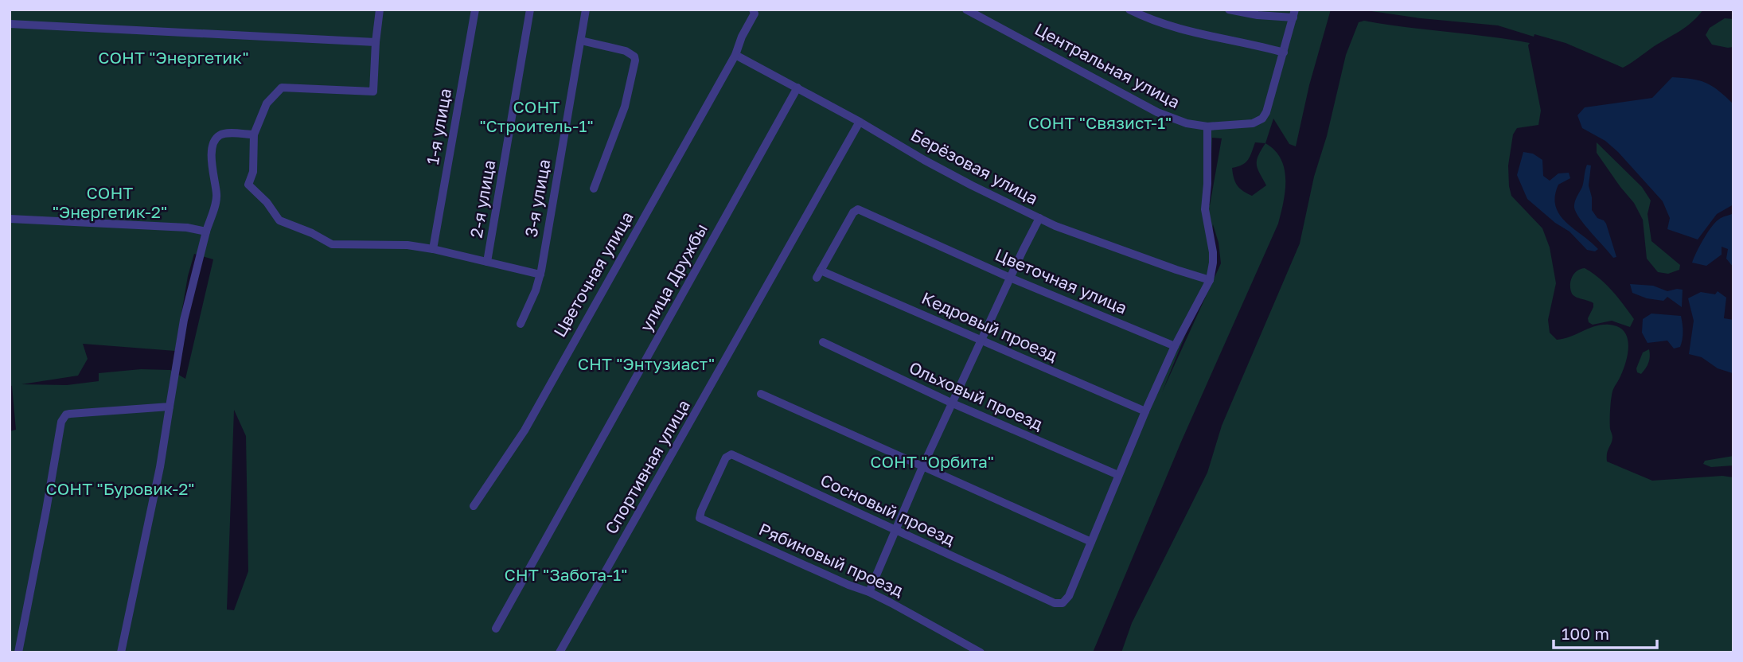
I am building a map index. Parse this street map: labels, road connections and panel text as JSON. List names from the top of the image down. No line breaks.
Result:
{"streets":{"street":["Центральная улица","1-я улица","Берёзовая улица","3-я улица","2-я улица","Цветочная улица","улица Дружбы","Кедровый проезд","Ольховый проезд","Спортивная улица","Сосновый проезд","Рябиновый проезд"]},"crossings":[["Берёзовая улица","Цветочная улица"],["Берёзовая улица","улица Дружбы"],["Берёзовая улица","Спортивная улица"],["Цветочная улица","Кедровый проезд"],["Сосновый проезд","Рябиновый проезд"]],"parks":["СОНТ \"Энергетик\"","СОНТ \"Строитель-1\"","СОНТ \"Связист-1\"","СОНТ \"Энергетик-2\"","СНТ \"Энтузиаст\"","СОНТ \"Орбита\"","СОНТ \"Буровик-2\"","СНТ \"Забота-1\""],"scale_bar":"100 m"}
